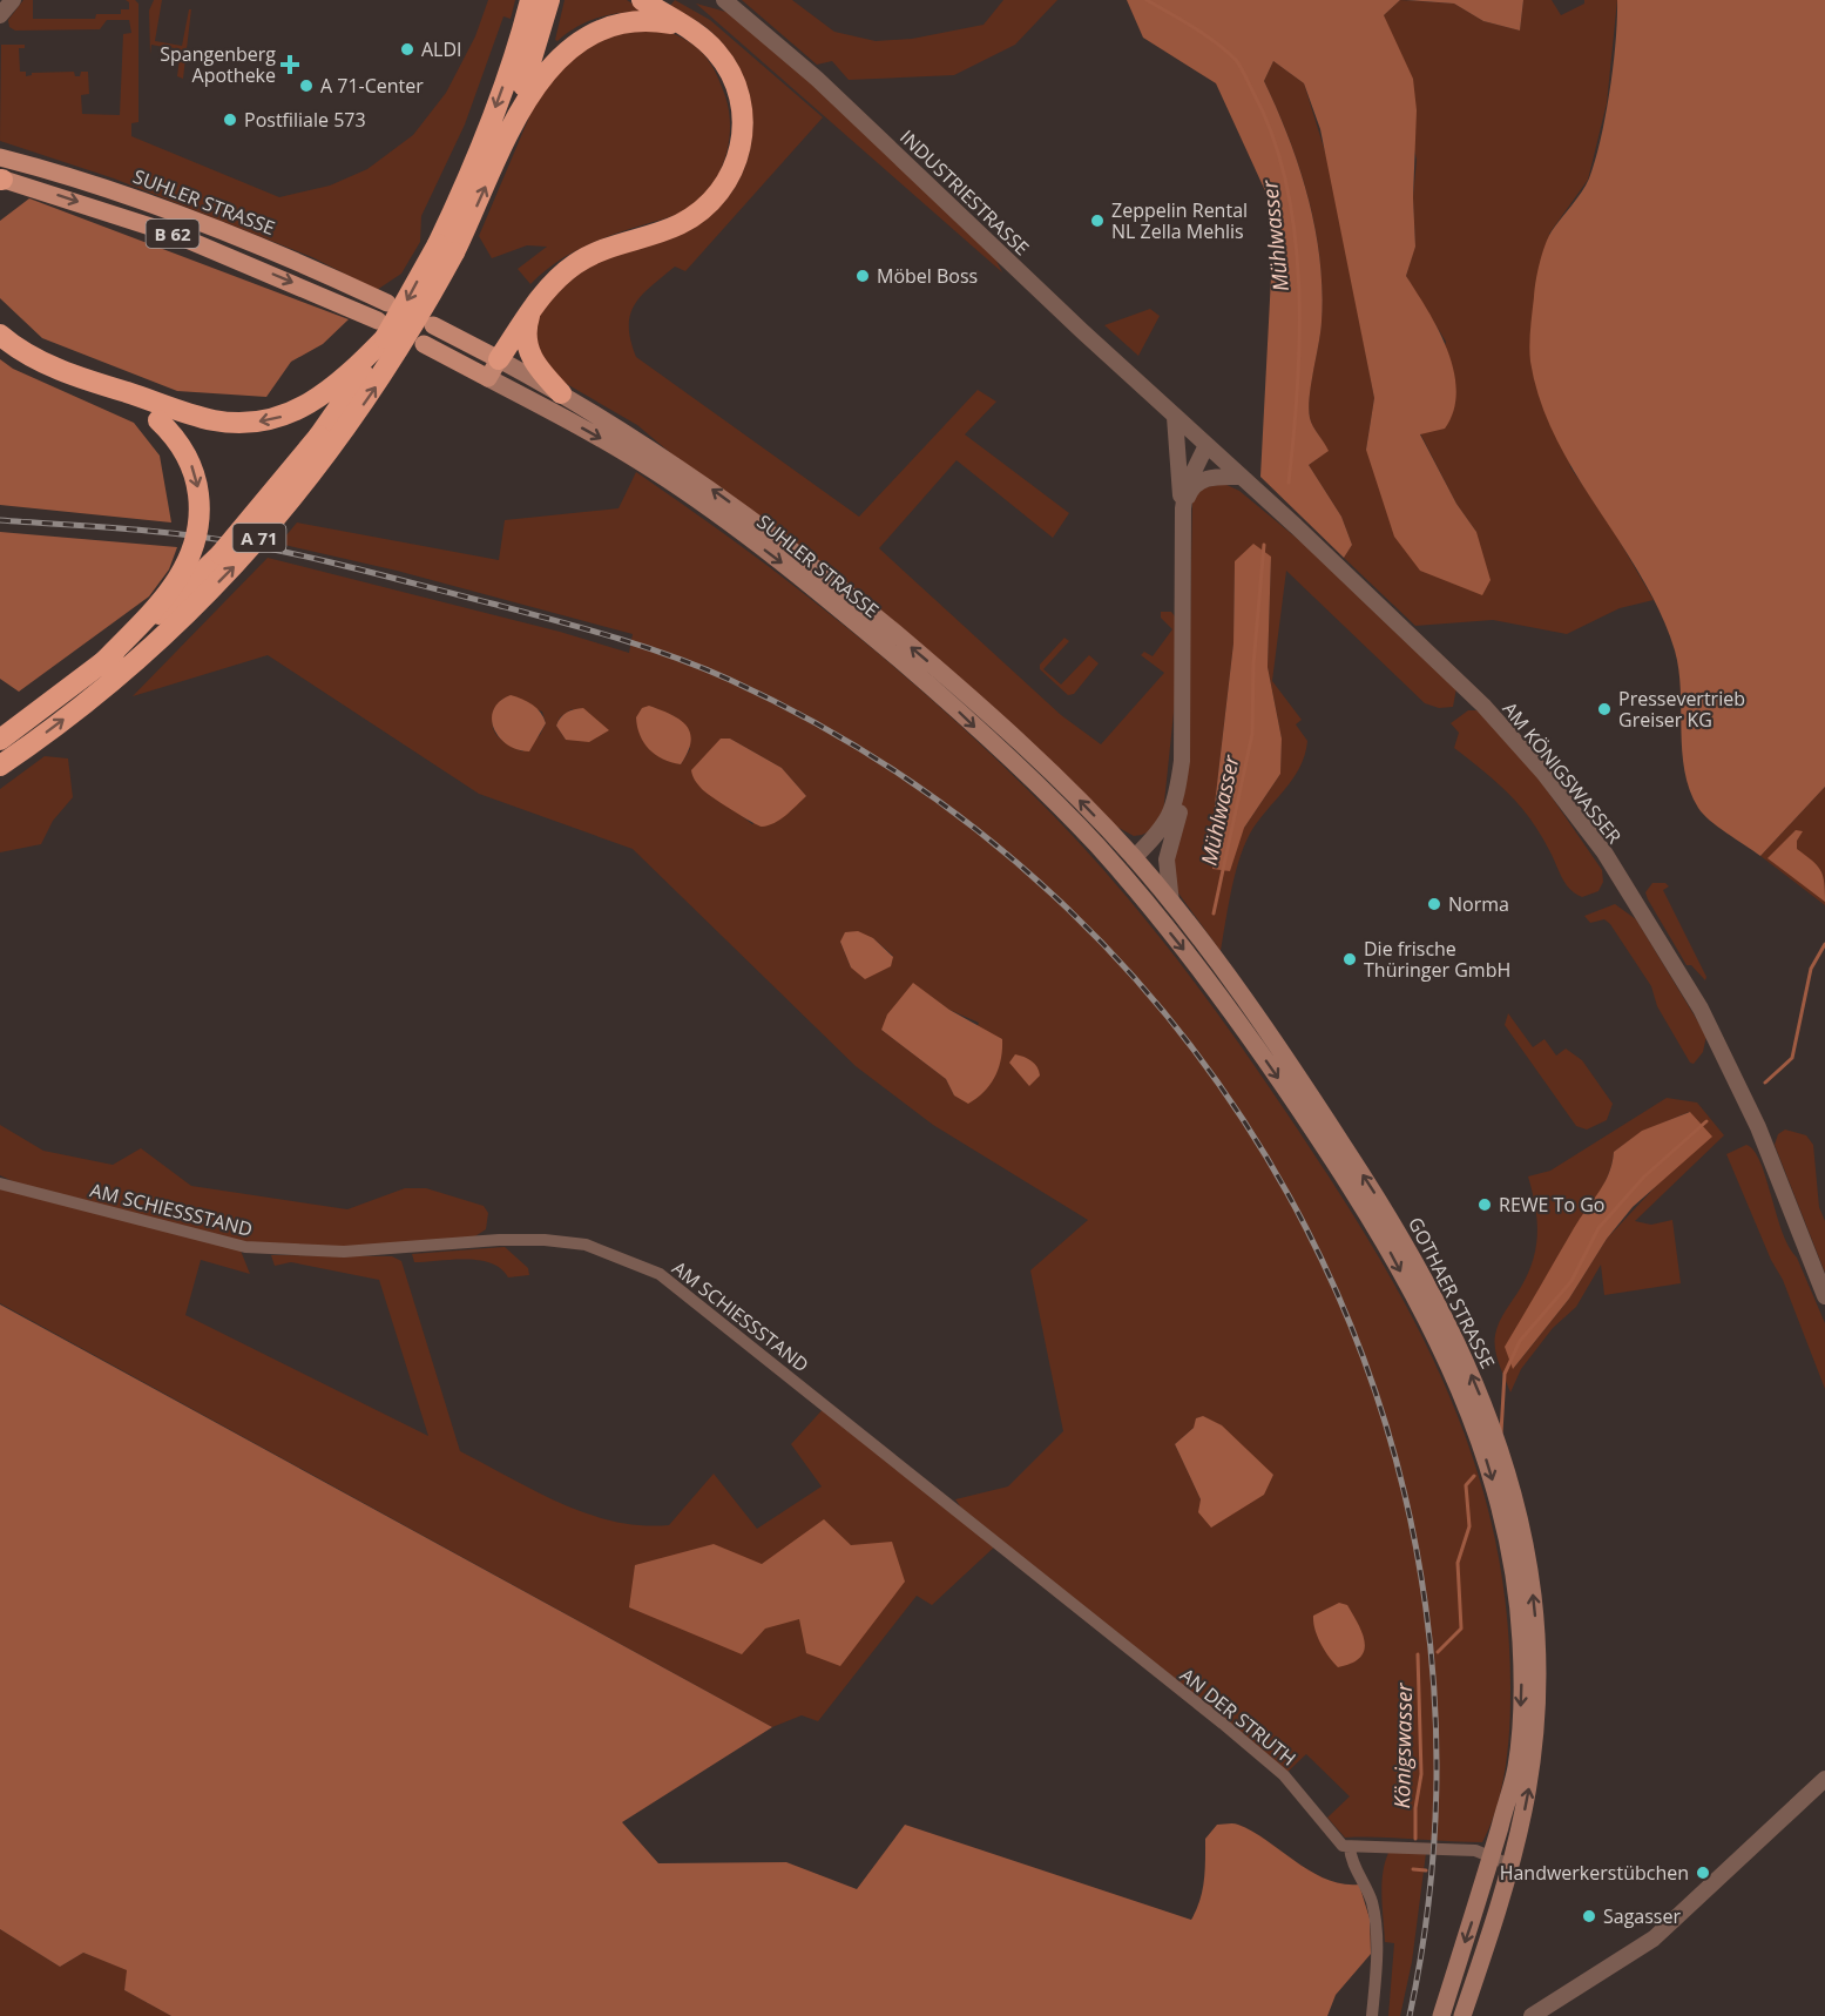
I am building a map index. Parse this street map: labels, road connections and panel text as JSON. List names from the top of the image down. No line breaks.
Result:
{"streets":{"highway":["A 71"],"main road":["SUHLER STRASSE","B 62","GOTHAER STRASSE"],"street":["INDUSTRIESTRASSE","AM KÖNIGSWASSER","AM SCHIESSSTAND","AN DER STRUTH"]},"crossings":[["INDUSTRIESTRASSE","AM KÖNIGSWASSER"],["SUHLER STRASSE","A 71"],["SUHLER STRASSE","GOTHAER STRASSE"],["AM SCHIESSSTAND","AN DER STRUTH"]],"water":["Mühlwasser","Königswasser"],"places":{"other":["ALDI","A 71-Center","Postfiliale 573","Zeppelin Rental NL Zella Mehlis","Möbel Boss","Pressevertrieb Greiser KG","Norma","Die frische Thüringer GmbH","REWE To Go","Handwerkerstübchen","Sagasser"],"health":["Spangenberg Apotheke"]}}
